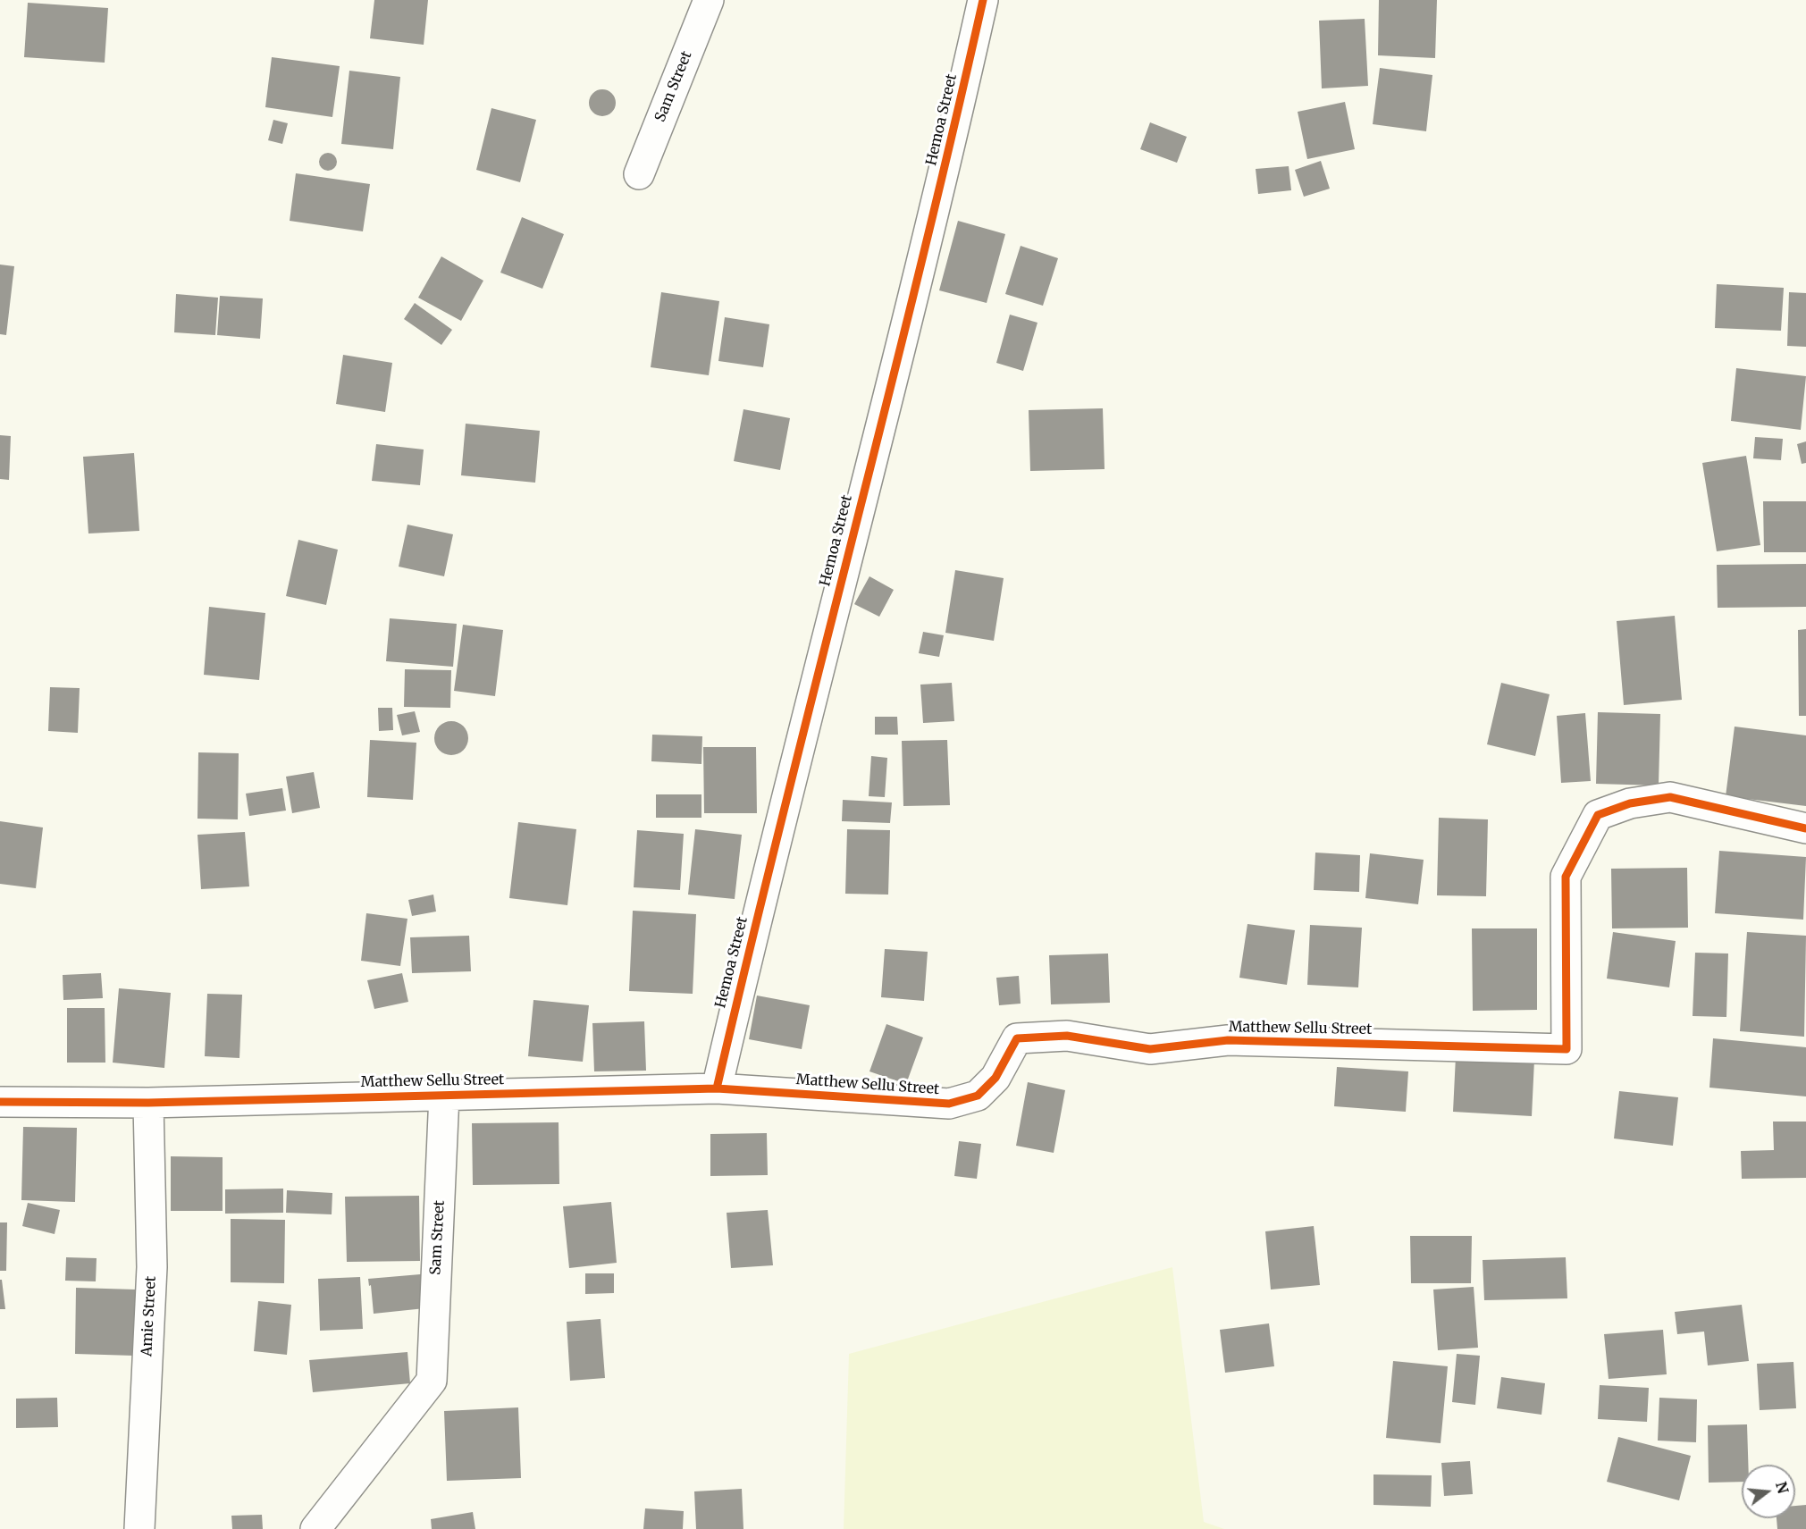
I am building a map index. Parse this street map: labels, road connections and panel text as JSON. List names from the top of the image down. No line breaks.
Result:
{"streets":{"street":["Sam Street","Hemoa Street","Matthew Sellu Street","Amie Street"]},"crossings":[["Sam Street","Matthew Sellu Street"],["Hemoa Street","Matthew Sellu Street"],["Matthew Sellu Street","Amie Street"]],"north":"right"}
